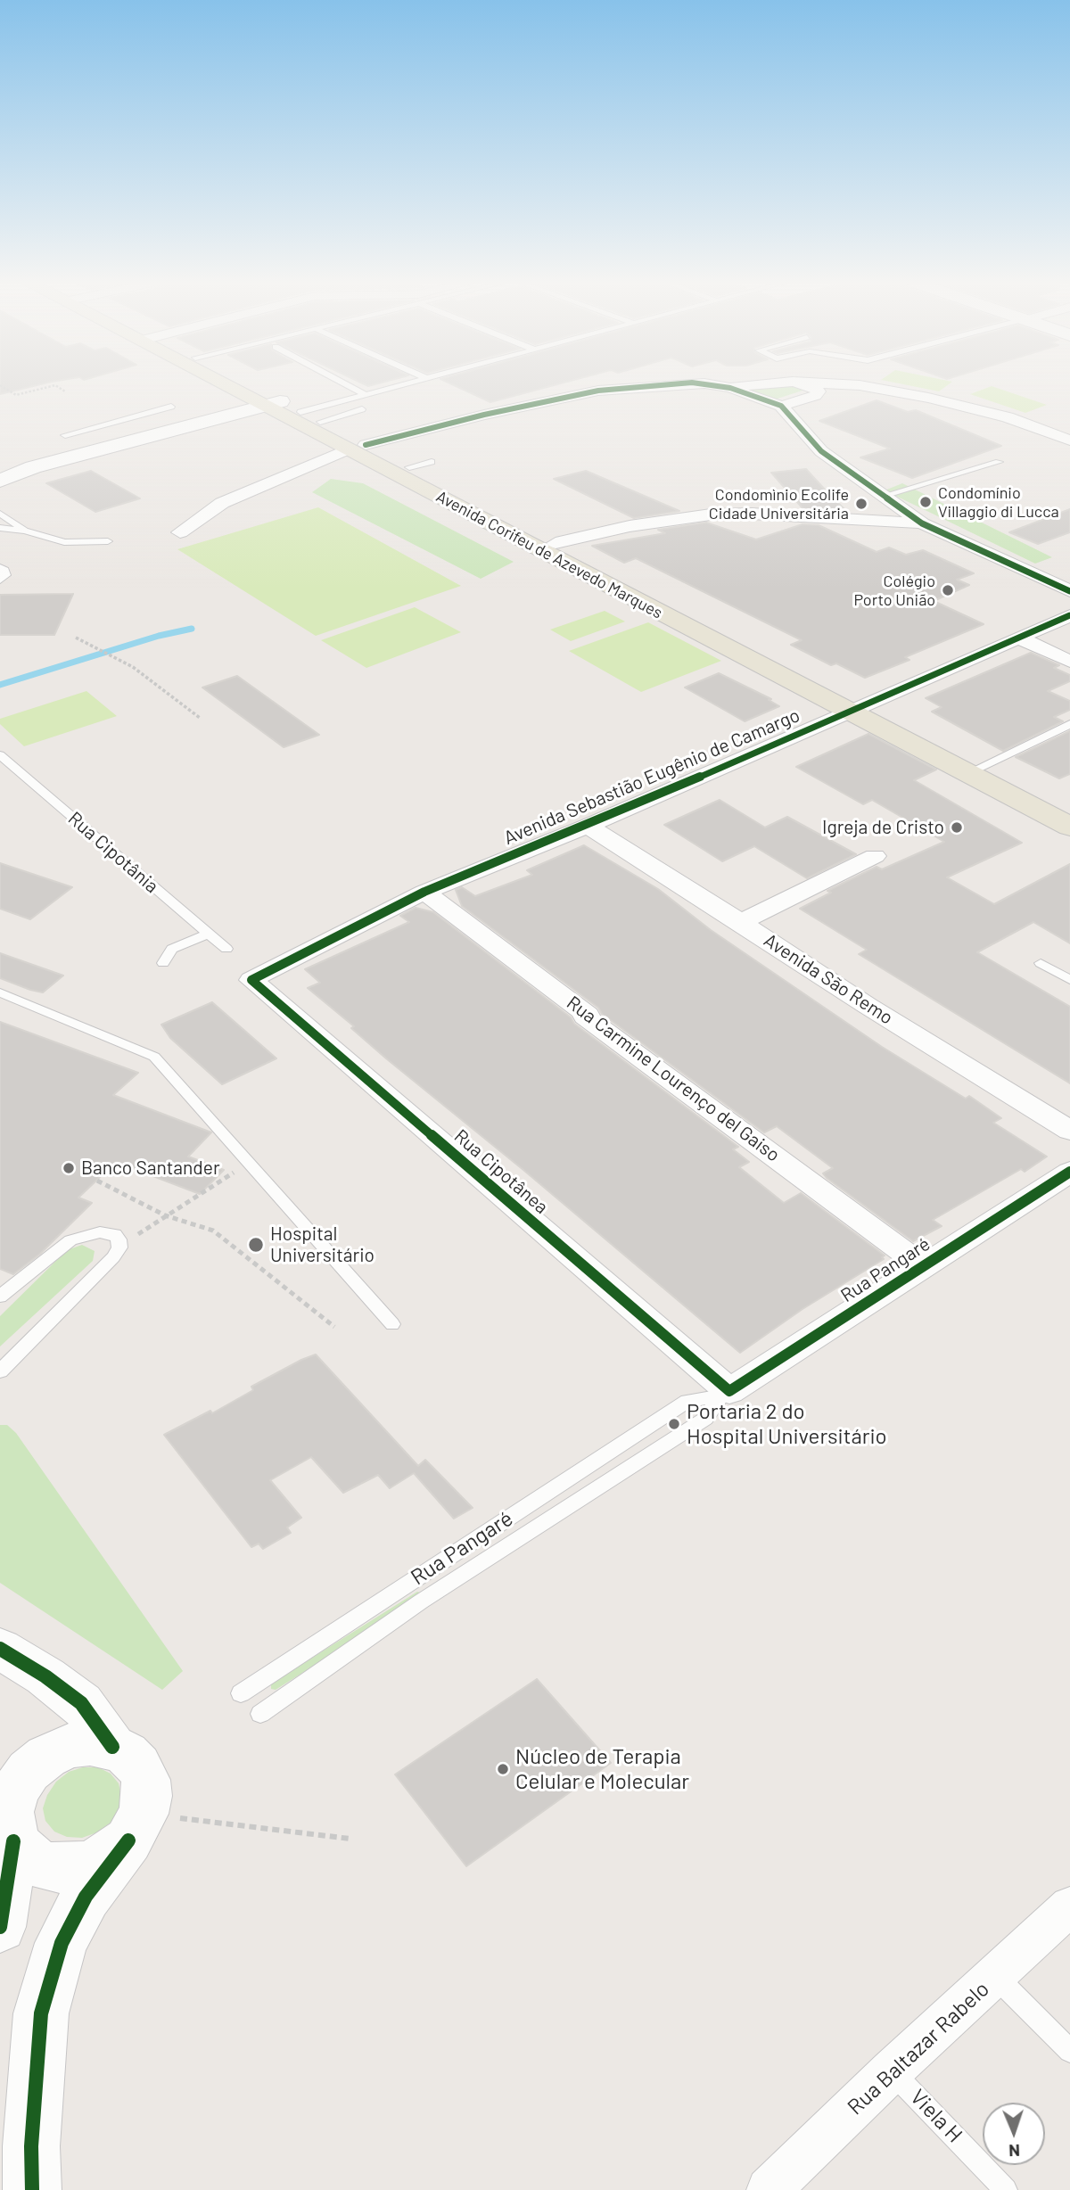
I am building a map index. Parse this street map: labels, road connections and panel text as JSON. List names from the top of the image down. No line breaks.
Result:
{"streets":{"main road":["Avenida Corifeu de Azevedo Marques"],"street":["Avenida Sebastião Eugênio de Camargo","Avenida São Remo","Rua Carmine Lourenço del Gaiso","Rua Cipotânea","Rua Pangaré","Rua Baltazar Rabelo"],"lane":["Rua Cipotânia","Viela H"]},"crossings":[["Avenida Corifeu de Azevedo Marques","Avenida Sebastião Eugênio de Camargo"],["Avenida Sebastião Eugênio de Camargo","Avenida São Remo"],["Avenida Sebastião Eugênio de Camargo","Rua Carmine Lourenço del Gaiso"],["Avenida Sebastião Eugênio de Camargo","Rua Cipotânea"],["Rua Carmine Lourenço del Gaiso","Rua Pangaré"],["Rua Cipotânea","Rua Pangaré"],["Rua Baltazar Rabelo","Viela H"]],"places":["Condomínio Villaggio di Lucca","Condomìnio Ecolife Cidade Universitária","Colégio Porto União","Igreja de Cristo","Banco Santander","Hospital Universitário","Portaria 2 do Hospital Universitário","Núcleo de Terapia Celular e Molecular"],"north":"bottom"}
